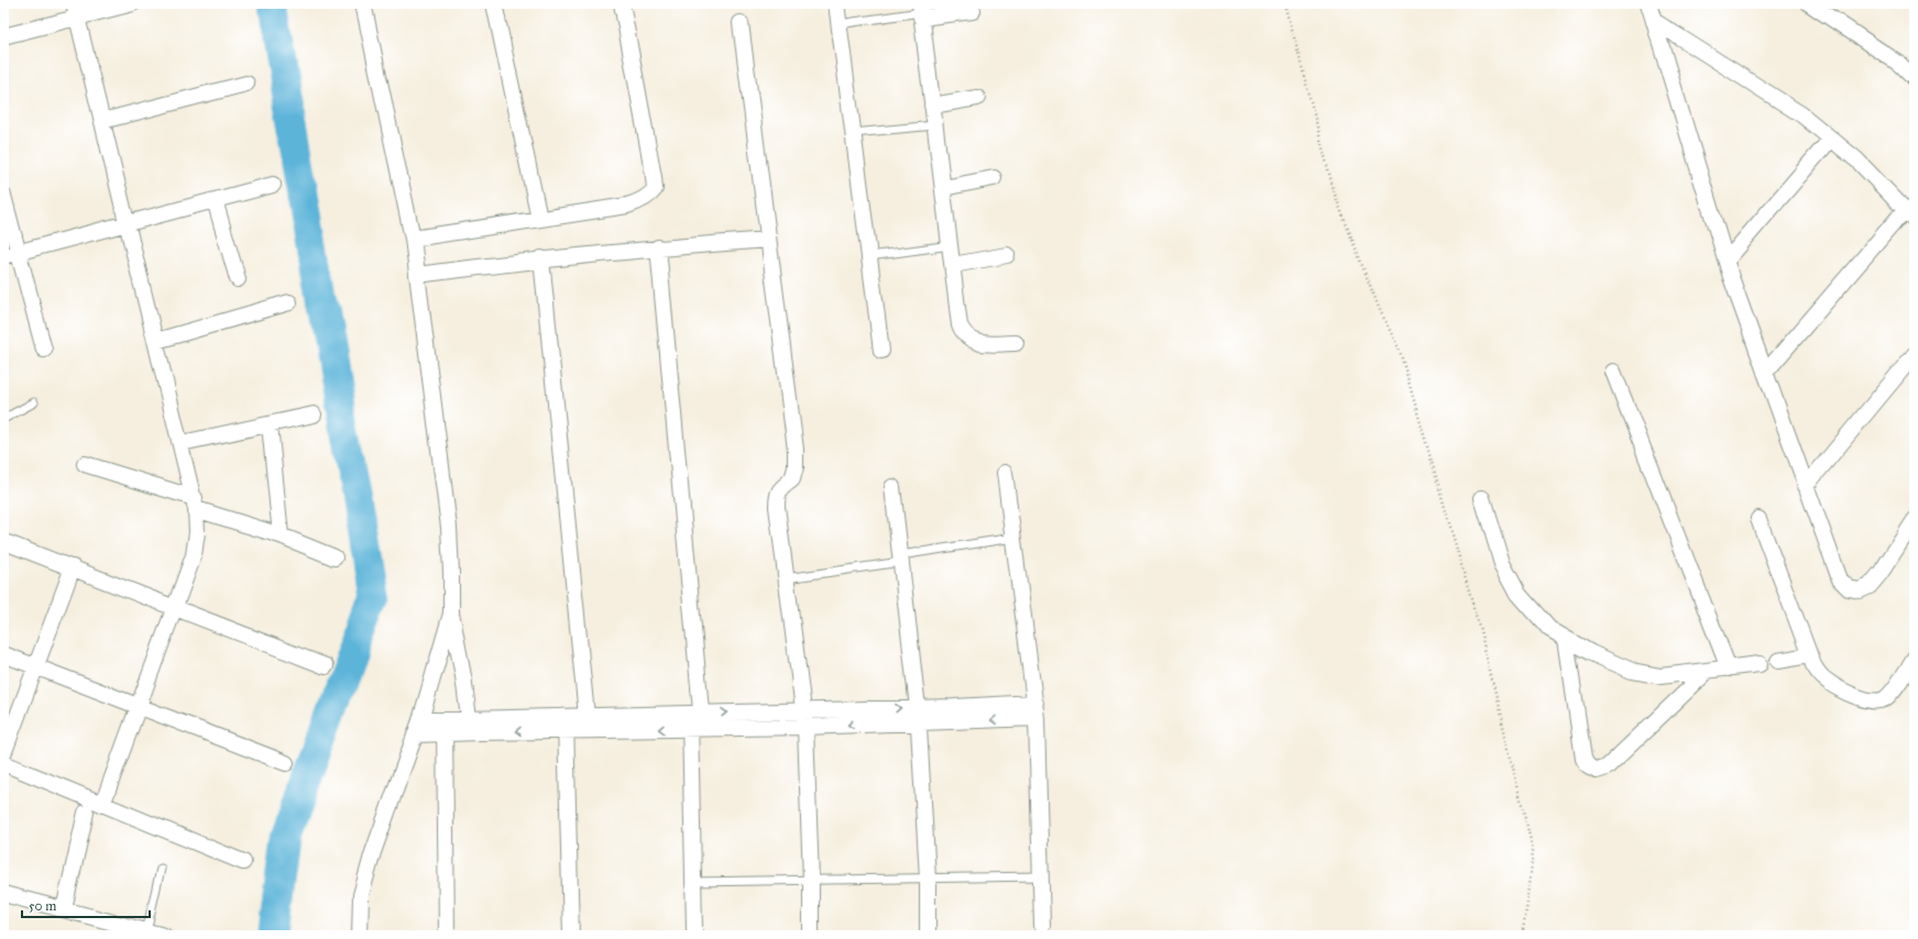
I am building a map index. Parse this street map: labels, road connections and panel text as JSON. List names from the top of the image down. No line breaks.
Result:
{"scale_bar":"50 m"}
